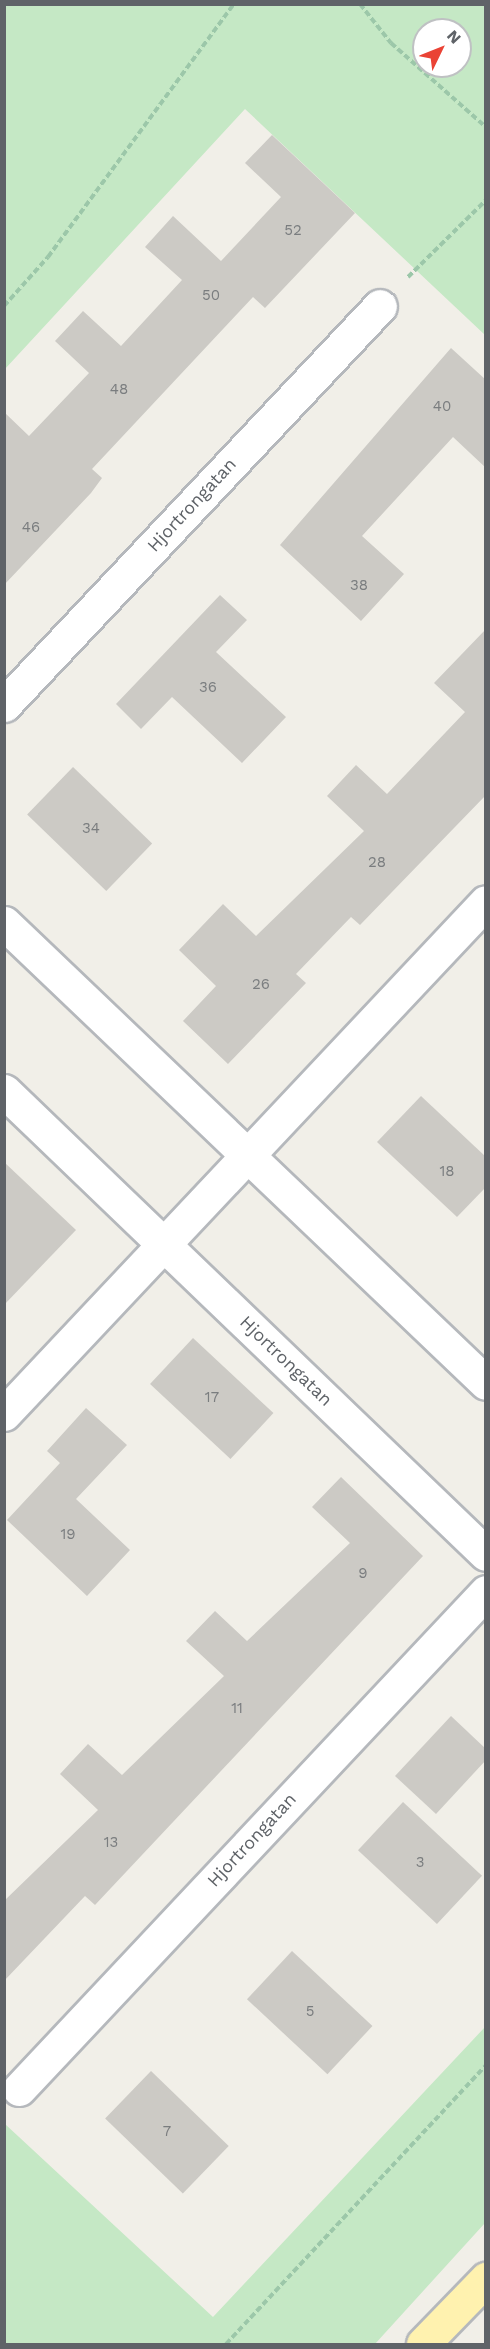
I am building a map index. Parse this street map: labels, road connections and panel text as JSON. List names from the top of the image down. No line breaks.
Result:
{"streets":{"street":["Hjortrongatan"]},"house_numbers":["52","50","48","40","46","38","36","34","28","26","18","17","19","9","11","13","3","5","7"],"north":"top right"}
